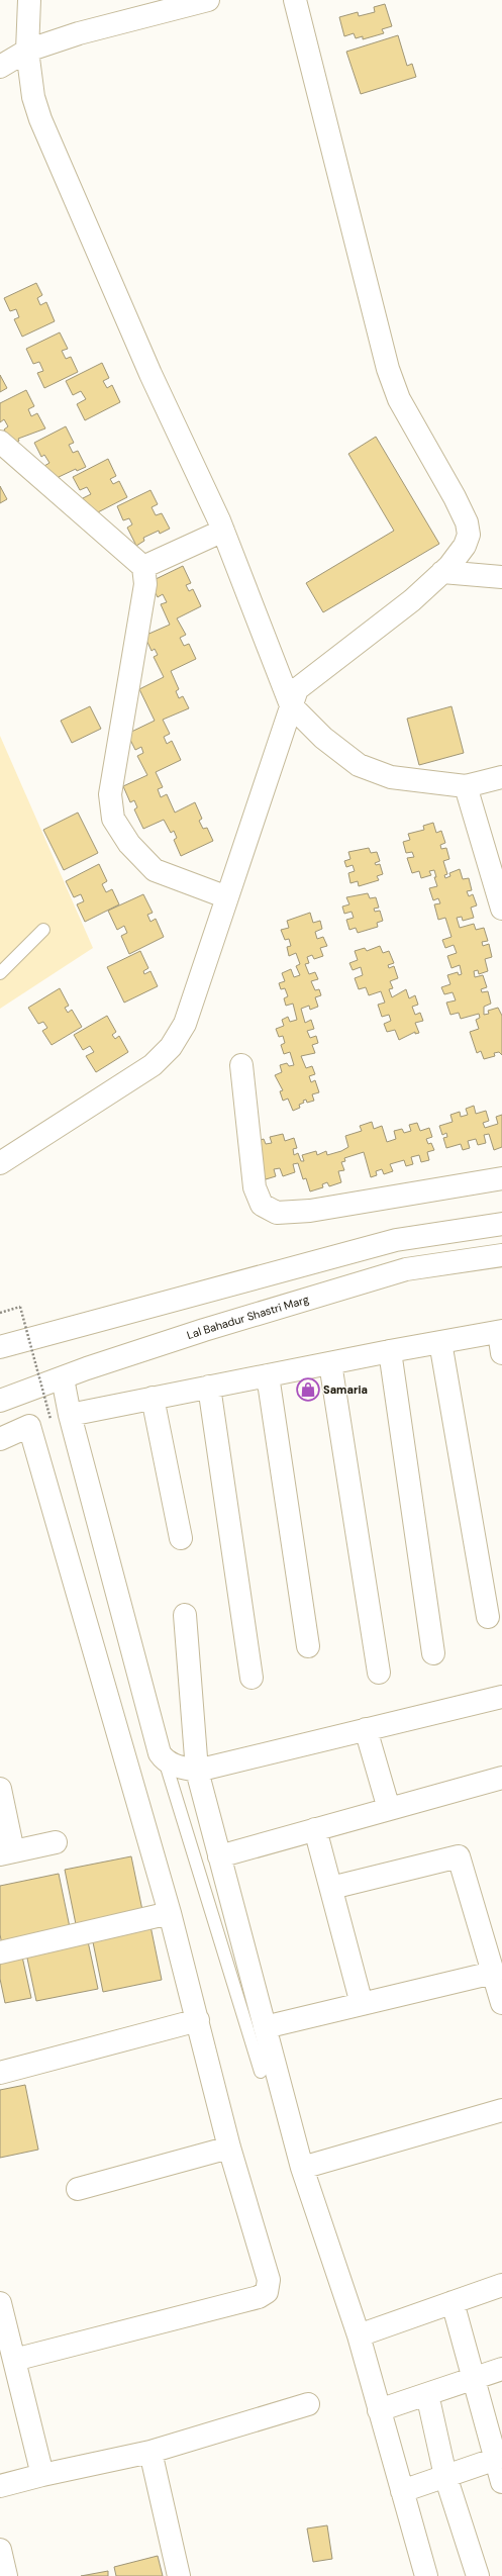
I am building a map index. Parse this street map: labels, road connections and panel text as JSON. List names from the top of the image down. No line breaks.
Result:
{"streets":{"street":["Lal Bahadur Shastri Marg"]},"places":{"shop":["Samaria"]}}
